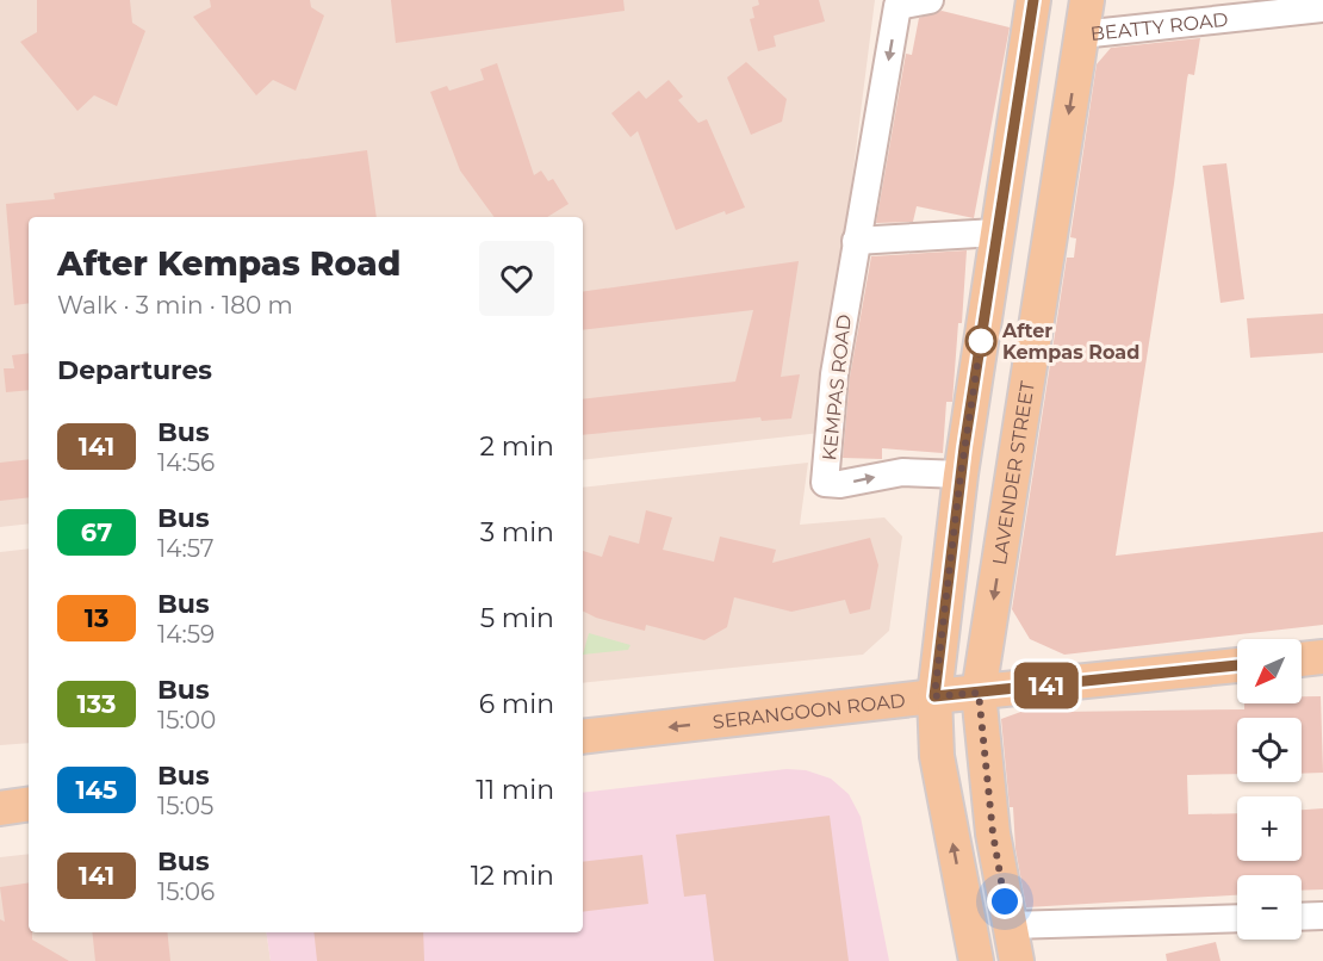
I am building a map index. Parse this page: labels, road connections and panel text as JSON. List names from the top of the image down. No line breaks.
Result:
{"streets":{"main road":["LAVENDER STREET","SERANGOON ROAD"],"street":["BEATTY ROAD","KEMPAS ROAD"]},"crossings":[["BEATTY ROAD","LAVENDER STREET"],["LAVENDER STREET","SERANGOON ROAD"]],"one_way":["SERANGOON ROAD"],"places":["After Kempas Road"],"lines":["bus line 141"],"north":"bottom left","page":{"on_map":"141","heading":[["After Kempas Road","Walk · 3 min · 180 m"],"Departures"],"list":[{"mark":"141","name":"Bus","note":"14:56","value":"2 min"},{"mark":"67","name":"Bus","note":"14:57","value":"3 min"},{"mark":"13","name":"Bus","note":"14:59","value":"5 min"},{"mark":"133","name":"Bus","note":"15:00","value":"6 min"},{"mark":"145","name":"Bus","note":"15:05","value":"11 min"},{"mark":"141","name":"Bus","note":"15:06","value":"12 min"}],"map_buttons":["+","−"]}}
